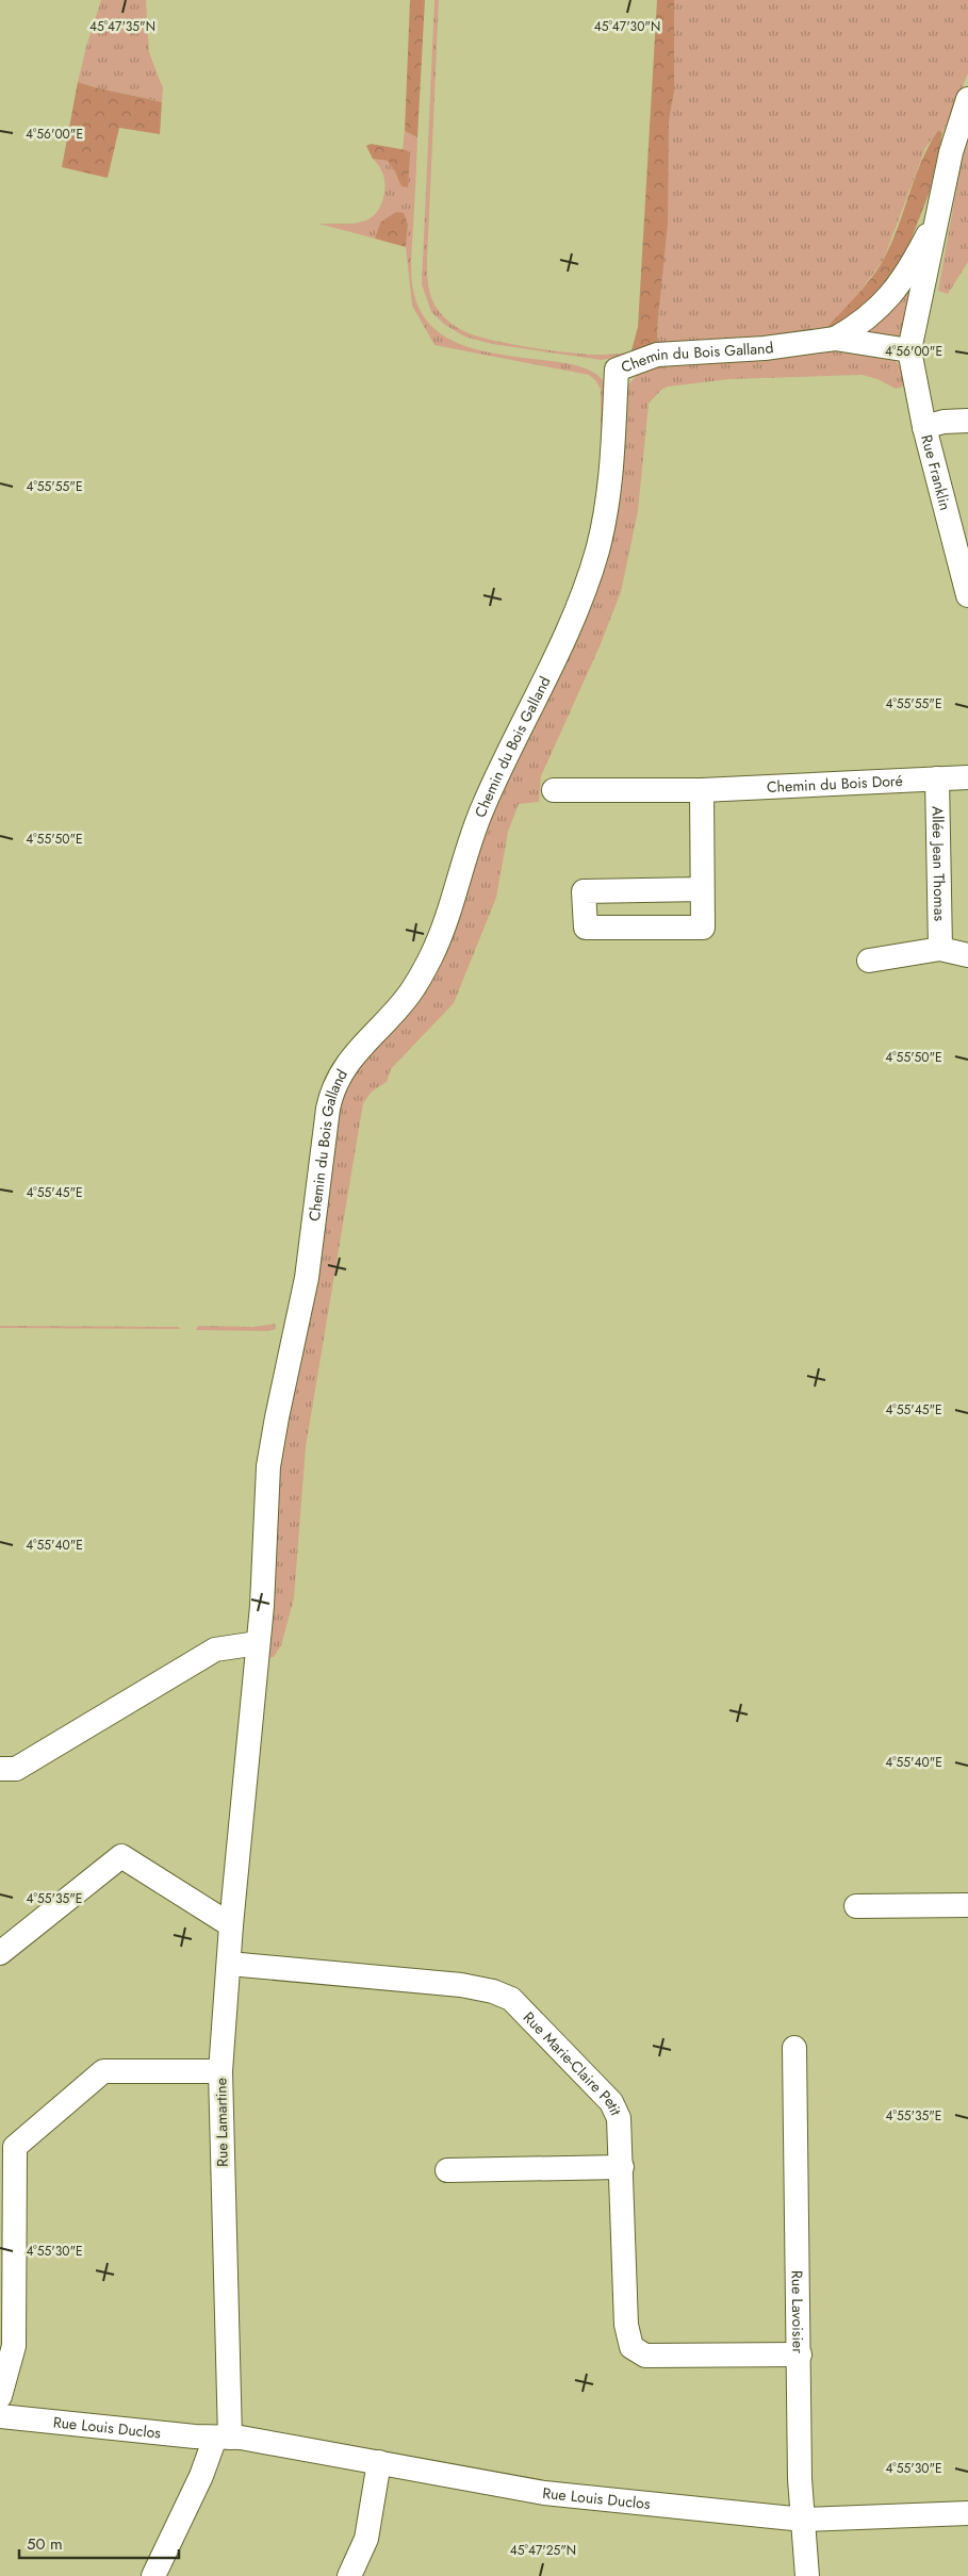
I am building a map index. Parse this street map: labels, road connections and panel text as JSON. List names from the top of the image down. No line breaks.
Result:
{"streets":{"street":["Chemin du Bois Galland","Rue Franklin","Chemin du Bois Doré","Allée Jean Thomas","Rue Marie-Claire Petit","Rue Lamartine","Rue Lavoisier","Rue Louis Duclos"]},"crossings":[["Chemin du Bois Galland","Rue Franklin"],["Chemin du Bois Galland","Rue Lamartine"],["Chemin du Bois Doré","Allée Jean Thomas"],["Rue Marie-Claire Petit","Rue Lamartine"],["Rue Marie-Claire Petit","Rue Lavoisier"],["Rue Lamartine","Rue Louis Duclos"],["Rue Lavoisier","Rue Louis Duclos"]],"scale_bar":"50 m","coordinates":["45°47'30\"N","45°47'35\"N","4°56'00\"E","4°55'55\"E","4°55'50\"E","4°55'45\"E","4°55'40\"E","4°55'35\"E","4°55'30\"E","45°47'25\"N"]}
